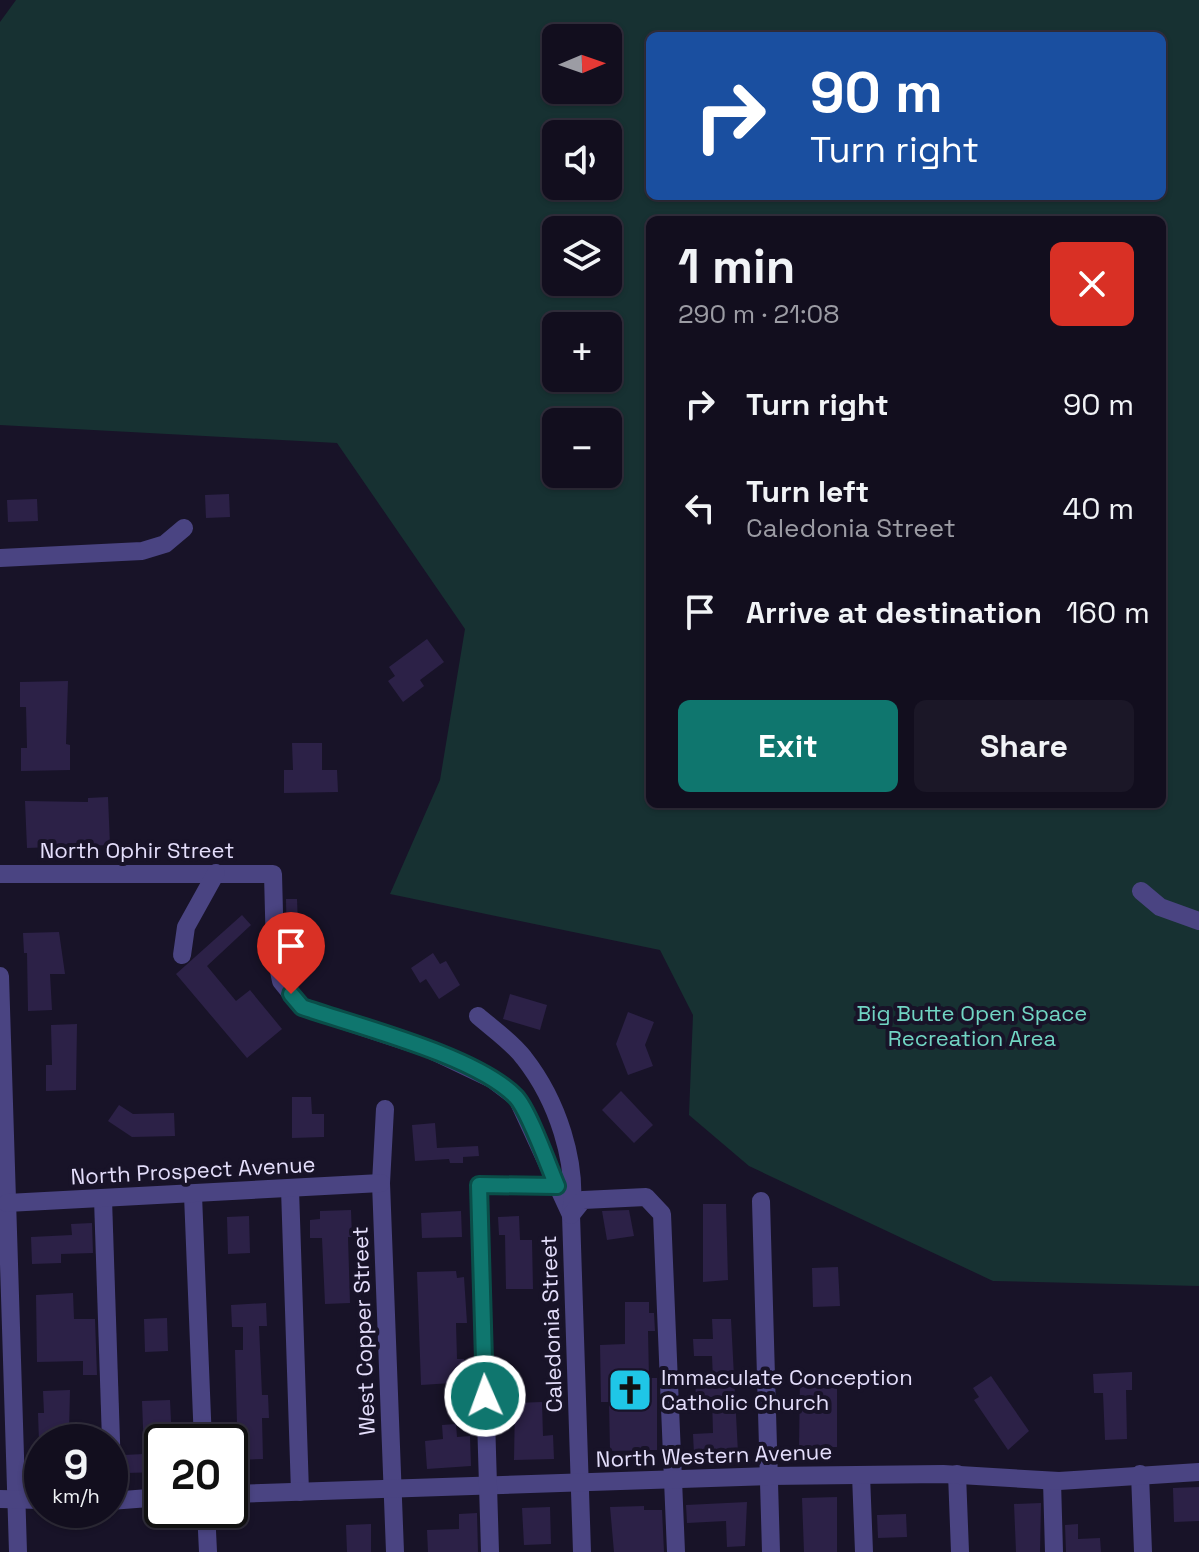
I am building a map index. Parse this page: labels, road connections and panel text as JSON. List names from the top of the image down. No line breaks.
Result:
{"streets":{"street":["North Ophir Street","North Prospect Avenue","Caledonia Street","West Copper Street","North Western Avenue"]},"crossings":[["North Ophir Street","Caledonia Street"],["North Prospect Avenue","West Copper Street"],["Caledonia Street","North Western Avenue"],["West Copper Street","North Western Avenue"]],"parks":["Big Butte Open Space Recreation Area"],"places":{"church":["Immaculate Conception Catholic Church"]},"north":"right","page":{"map_buttons":["+","−"],"turn":["90 m","Turn right"],"heading":["1 min","290 m · 21:08"],"list":[{"name":"Turn right","value":"90 m"},{"name":"Turn left","note":"Caledonia Street","value":"40 m"},{"name":"Arrive at destination","value":"160 m"}],"buttons":["Exit","Share"],"speed":"9 km/h","limit":"20"}}
